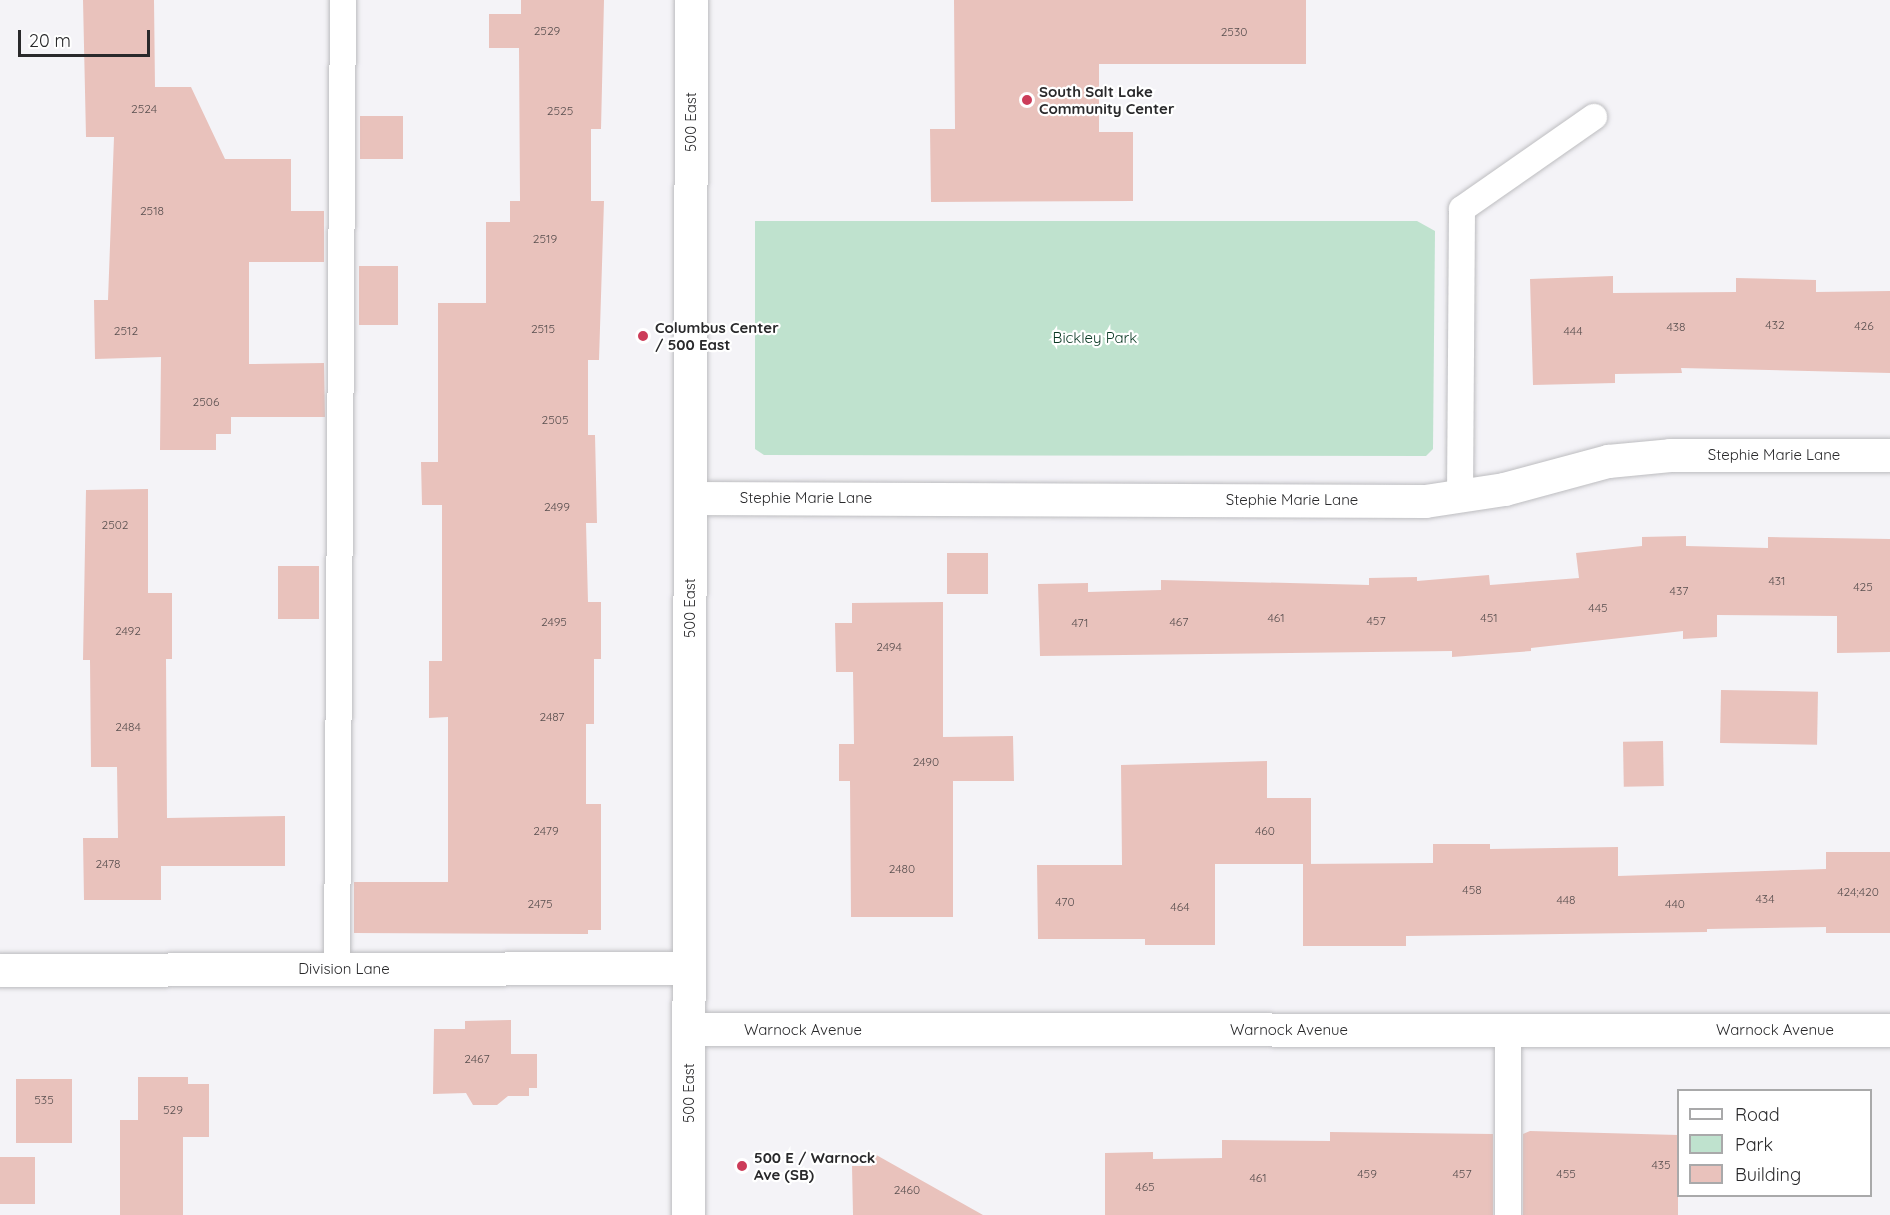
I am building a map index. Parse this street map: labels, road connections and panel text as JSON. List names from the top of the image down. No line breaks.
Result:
{"streets":{"street":["500 East","Stephie Marie Lane","Division Lane","Warnock Avenue"]},"crossings":[["500 East","Stephie Marie Lane"],["500 East","Division Lane"],["500 East","Warnock Avenue"]],"parks":["Bickley Park"],"places":["South Salt Lake Community Center","Columbus Center / 500 East","500 E / Warnock Ave (SB)"],"house_numbers":["2529","2530","2524","2525","2518","2519","432","426","438","2515","2512","444","2506","2505","2499","2502","431","425","437","445","461","451","457","2495","467","471","2492","2494","2487","2484","2490","2479","460","2478","2480","458","424;420","434","448","470","2475","440","464","2467","535","529","435","459","457","455","461","465","2460"],"legend":["Road","Park","Building"],"scale_bar":"20 m"}
